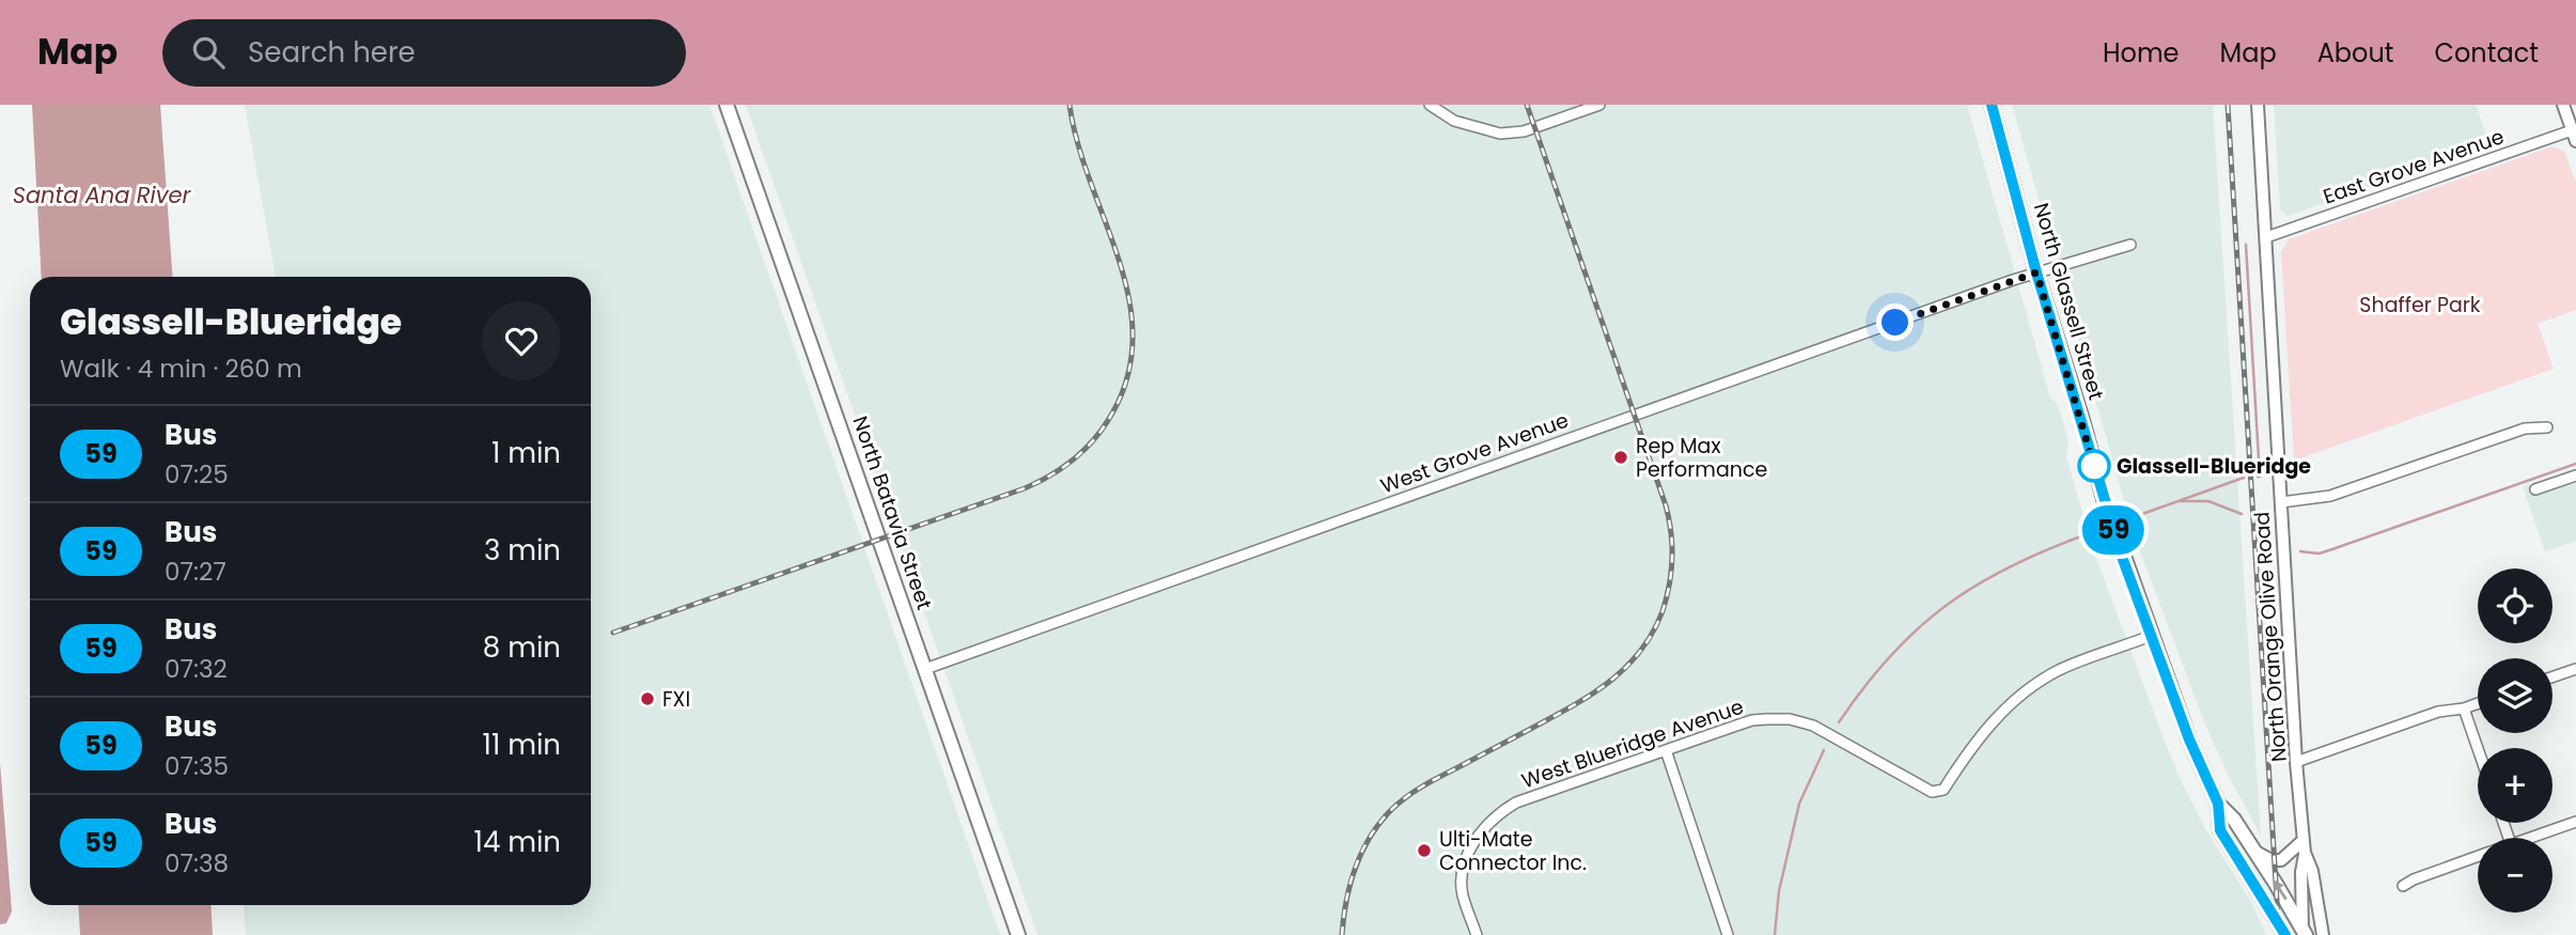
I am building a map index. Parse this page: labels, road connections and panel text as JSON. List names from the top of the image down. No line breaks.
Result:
{"streets":{"main road":["North Glassell Street","North Batavia Street"],"street":["East Grove Avenue","West Grove Avenue","North Orange Olive Road","West Blueridge Avenue"]},"crossings":[["East Grove Avenue","North Orange Olive Road"],["North Glassell Street","West Grove Avenue"],["North Glassell Street","North Orange Olive Road"],["North Glassell Street","West Blueridge Avenue"],["West Grove Avenue","North Batavia Street"]],"water":["Santa Ana River"],"parks":["Shaffer Park"],"places":["Rep Max Performance","Glassell-Blueridge","FXI","Ulti-Mate Connector Inc."],"lines":["bus line 59"],"page":{"header":"Map","search":"Search here","nav":["Home","Map","About","Contact"],"on_map":"59","heading":["Glassell-Blueridge","Walk · 4 min · 260 m"],"list":[{"mark":"59","name":"Bus","note":"07:25","value":"1 min"},{"mark":"59","name":"Bus","note":"07:27","value":"3 min"},{"mark":"59","name":"Bus","note":"07:32","value":"8 min"},{"mark":"59","name":"Bus","note":"07:35","value":"11 min"},{"mark":"59","name":"Bus","note":"07:38","value":"14 min"}],"map_buttons":["+","−"]}}
